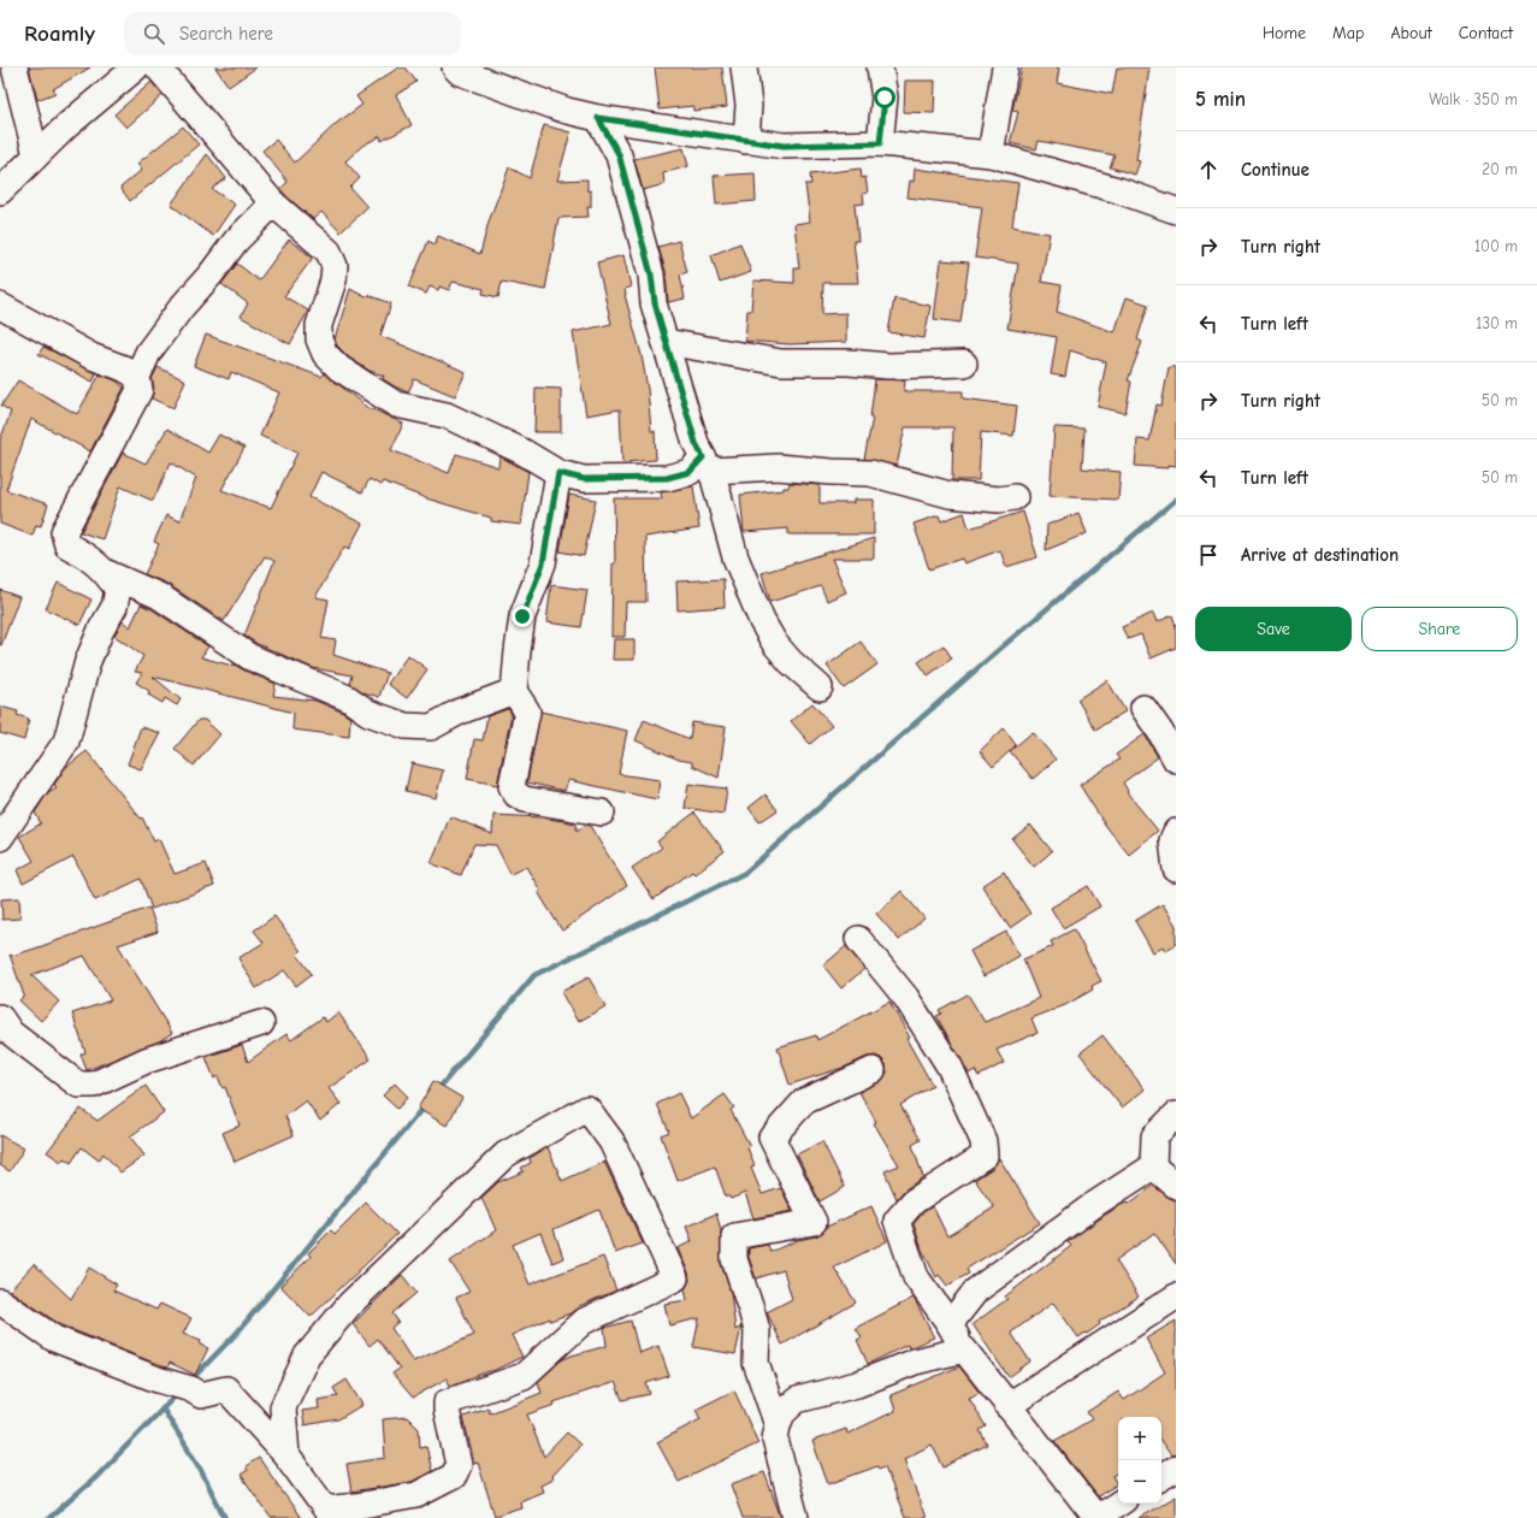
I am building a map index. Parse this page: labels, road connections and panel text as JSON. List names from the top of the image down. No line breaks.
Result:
{"page":{"header":"Roamly","search":"Search here","nav":["Home","Map","About","Contact"],"heading":["5 min","Walk · 350 m"],"list":[["Continue","20 m"],["Turn right","100 m"],["Turn left","130 m"],["Turn right","50 m"],["Turn left","50 m"],"Arrive at destination"],"buttons":["Save","Share"],"map_buttons":["+","−"]}}
